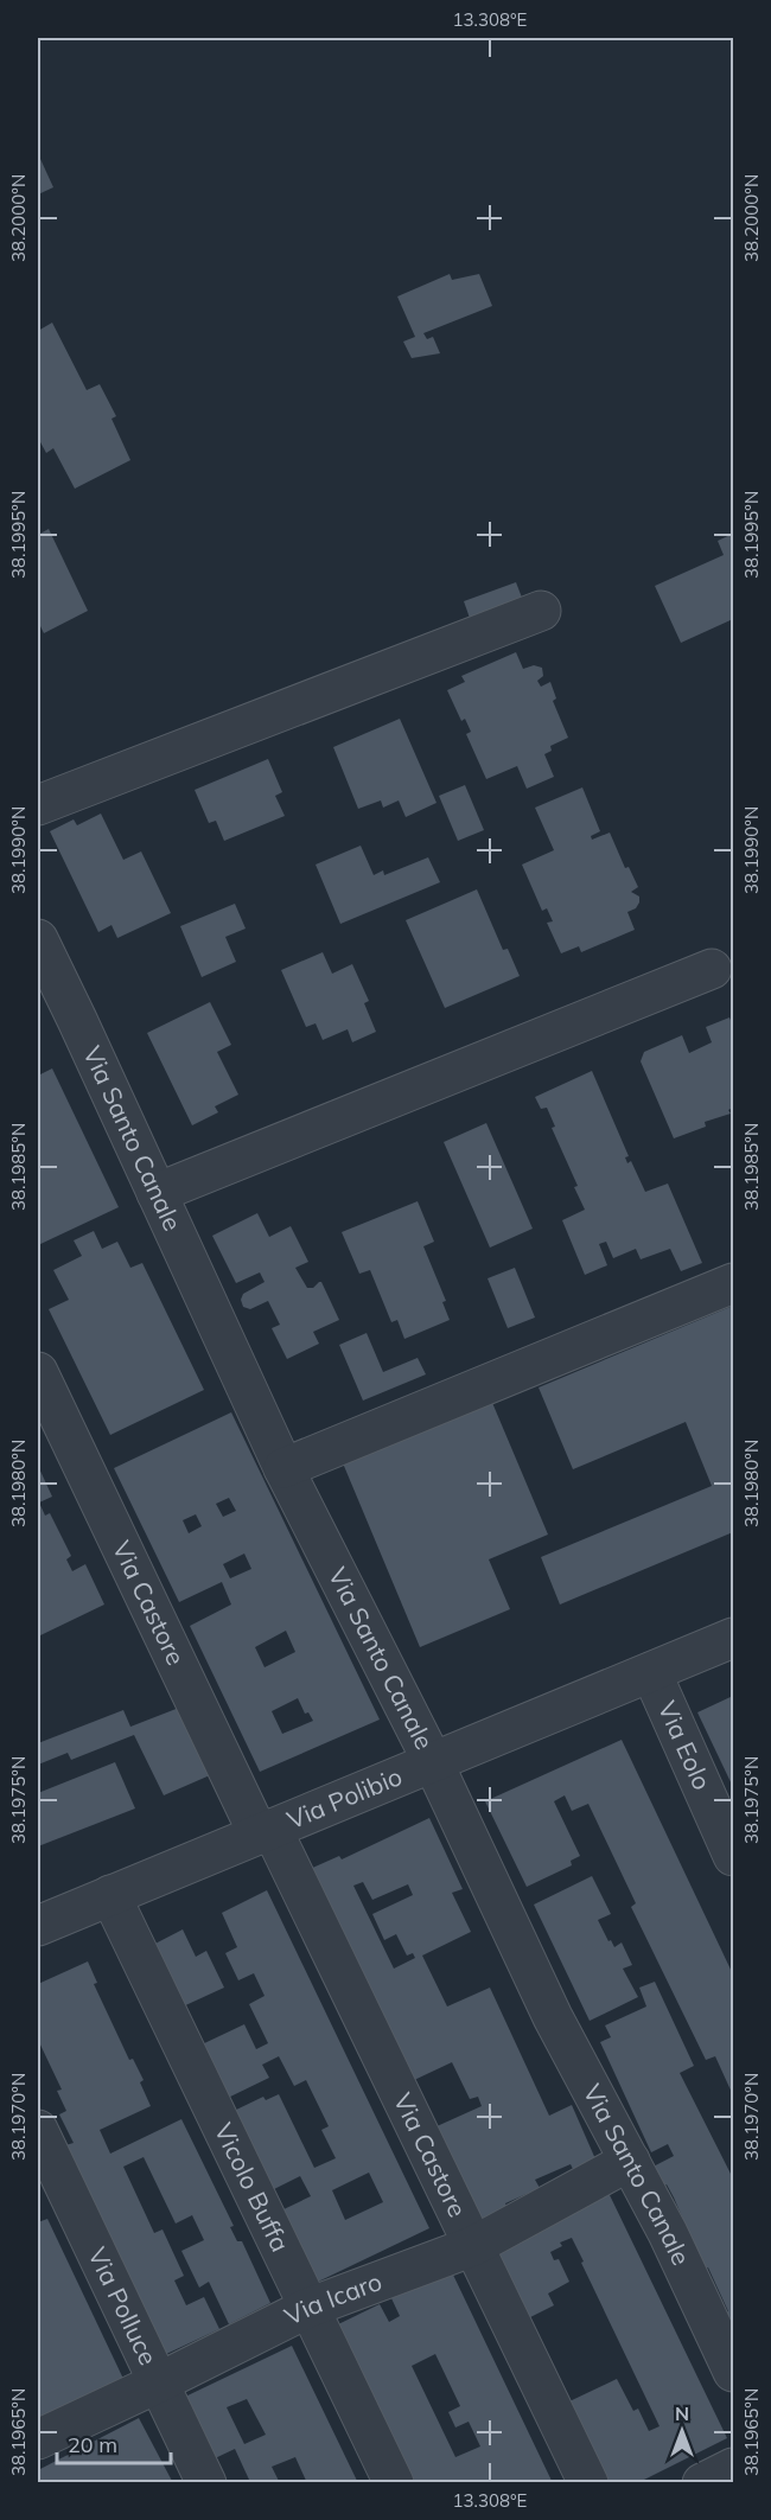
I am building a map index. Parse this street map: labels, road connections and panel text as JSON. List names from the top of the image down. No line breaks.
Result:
{"streets":{"street":["Via Santo Canale","Via Castore","Via Eolo","Via Polibio","Vicolo Buffa","Via Icaro","Via Polluce"]},"crossings":[["Via Santo Canale","Via Polibio"],["Via Santo Canale","Via Icaro"],["Via Castore","Via Polibio"],["Via Castore","Via Icaro"],["Via Eolo","Via Polibio"],["Via Polibio","Vicolo Buffa"],["Vicolo Buffa","Via Icaro"],["Via Icaro","Via Polluce"]],"scale_bar":"20 m","north":"top","coordinates":["13.308°E","38.2000°N","38.1995°N","38.1990°N","38.1985°N","38.1980°N","38.1975°N","38.1970°N","38.1965°N"]}
